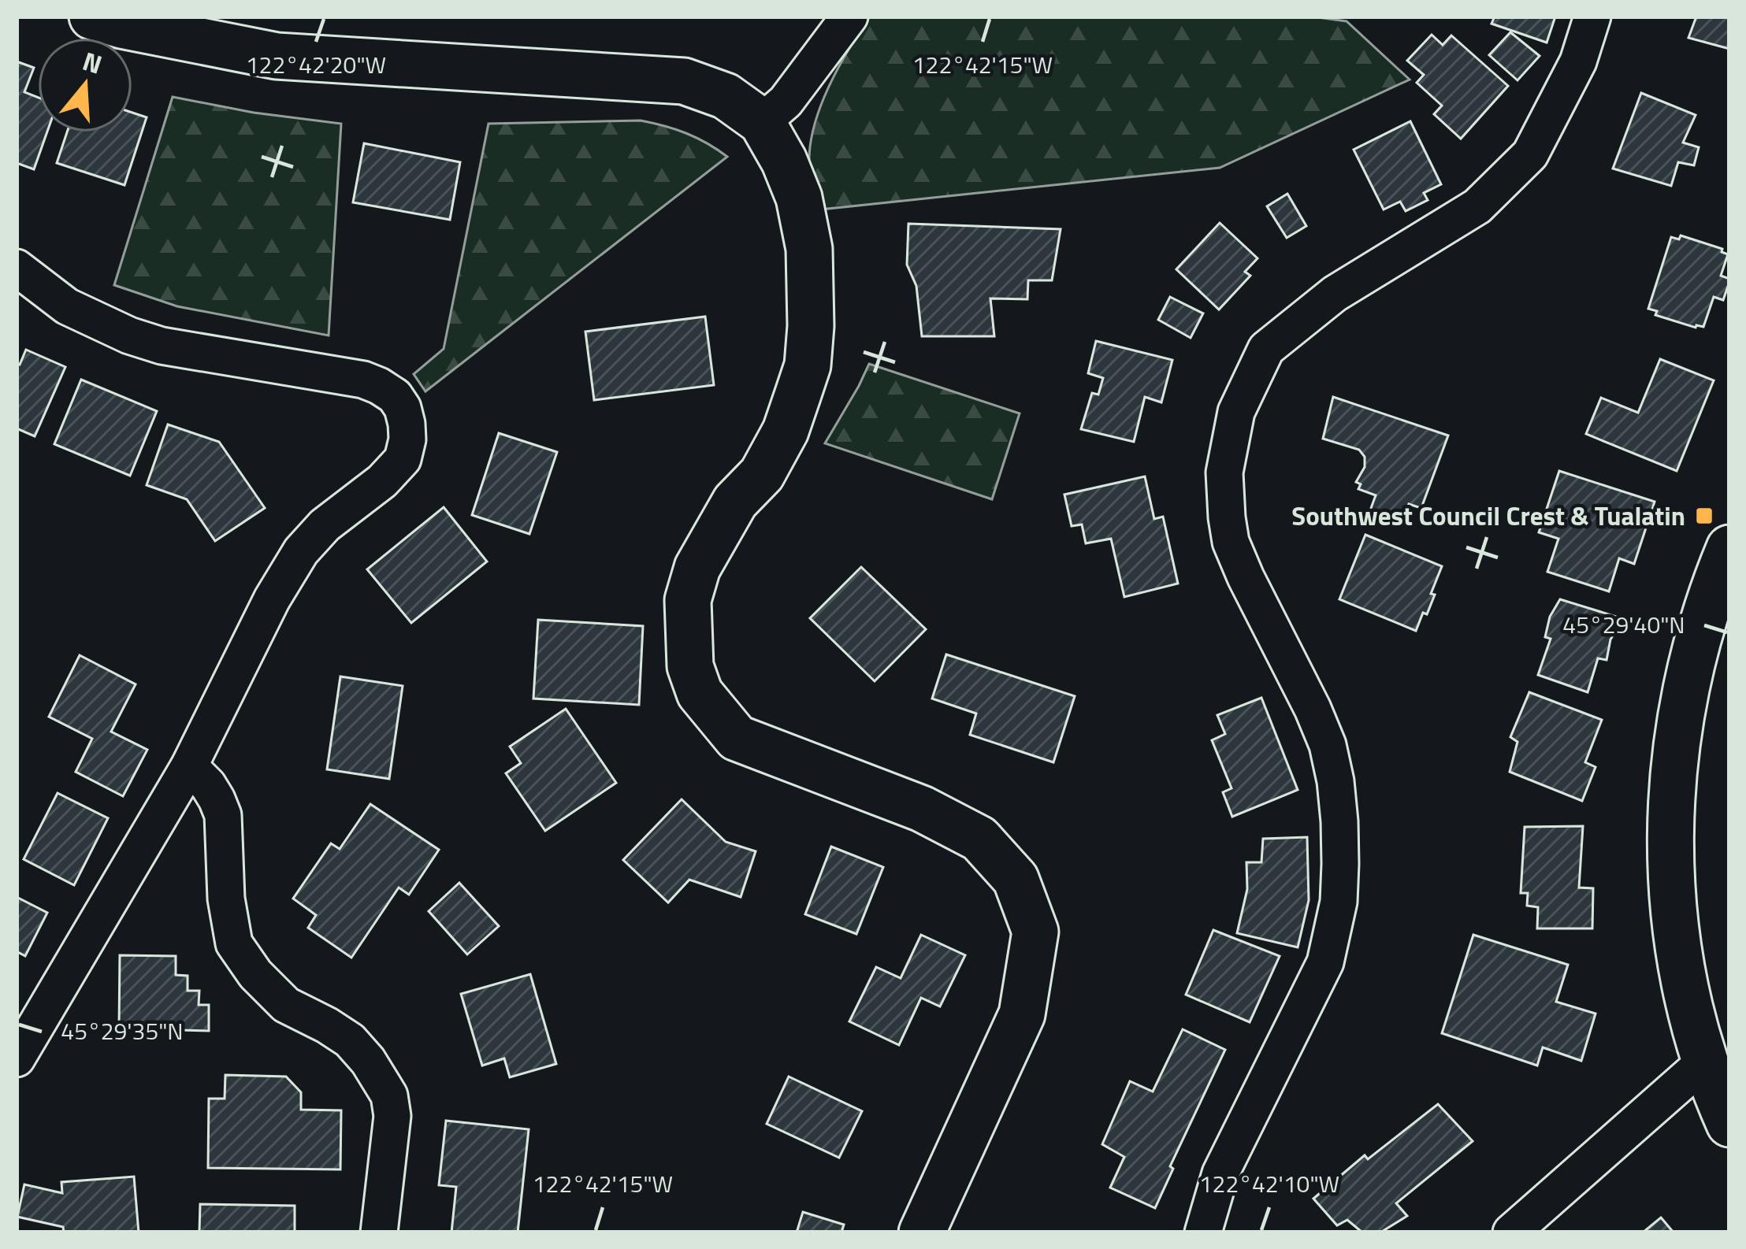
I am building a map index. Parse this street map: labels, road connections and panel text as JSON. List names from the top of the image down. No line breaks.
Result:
{"places":{"transit":["Southwest Council Crest & Tualatin"]},"north":"top","coordinates":["122°42'20\"W","122°42'15\"W","45°29'40\"N","45°29'35\"N","122°42'10\"W"]}
